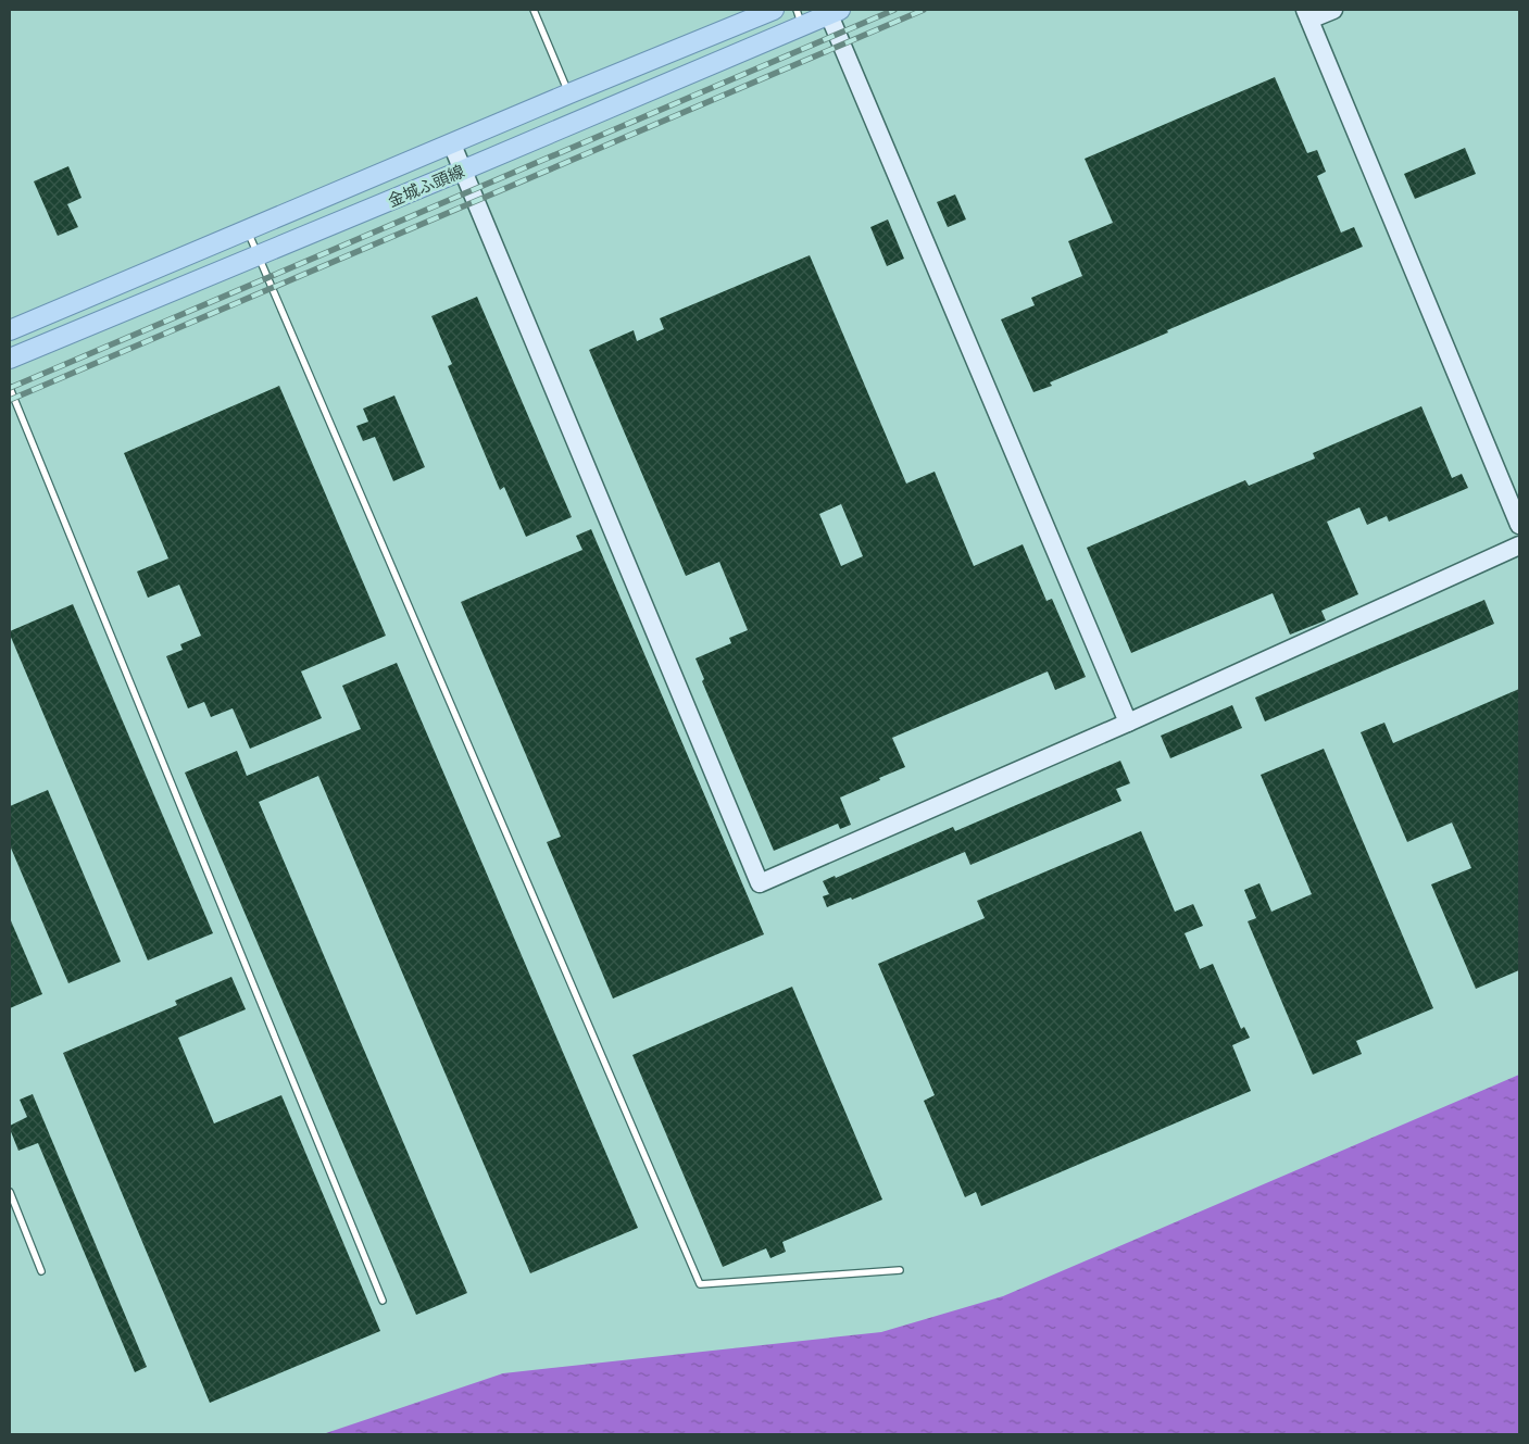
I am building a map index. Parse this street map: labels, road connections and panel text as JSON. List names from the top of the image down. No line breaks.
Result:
{"streets":{"main road":["金城ふ頭線"]}}
